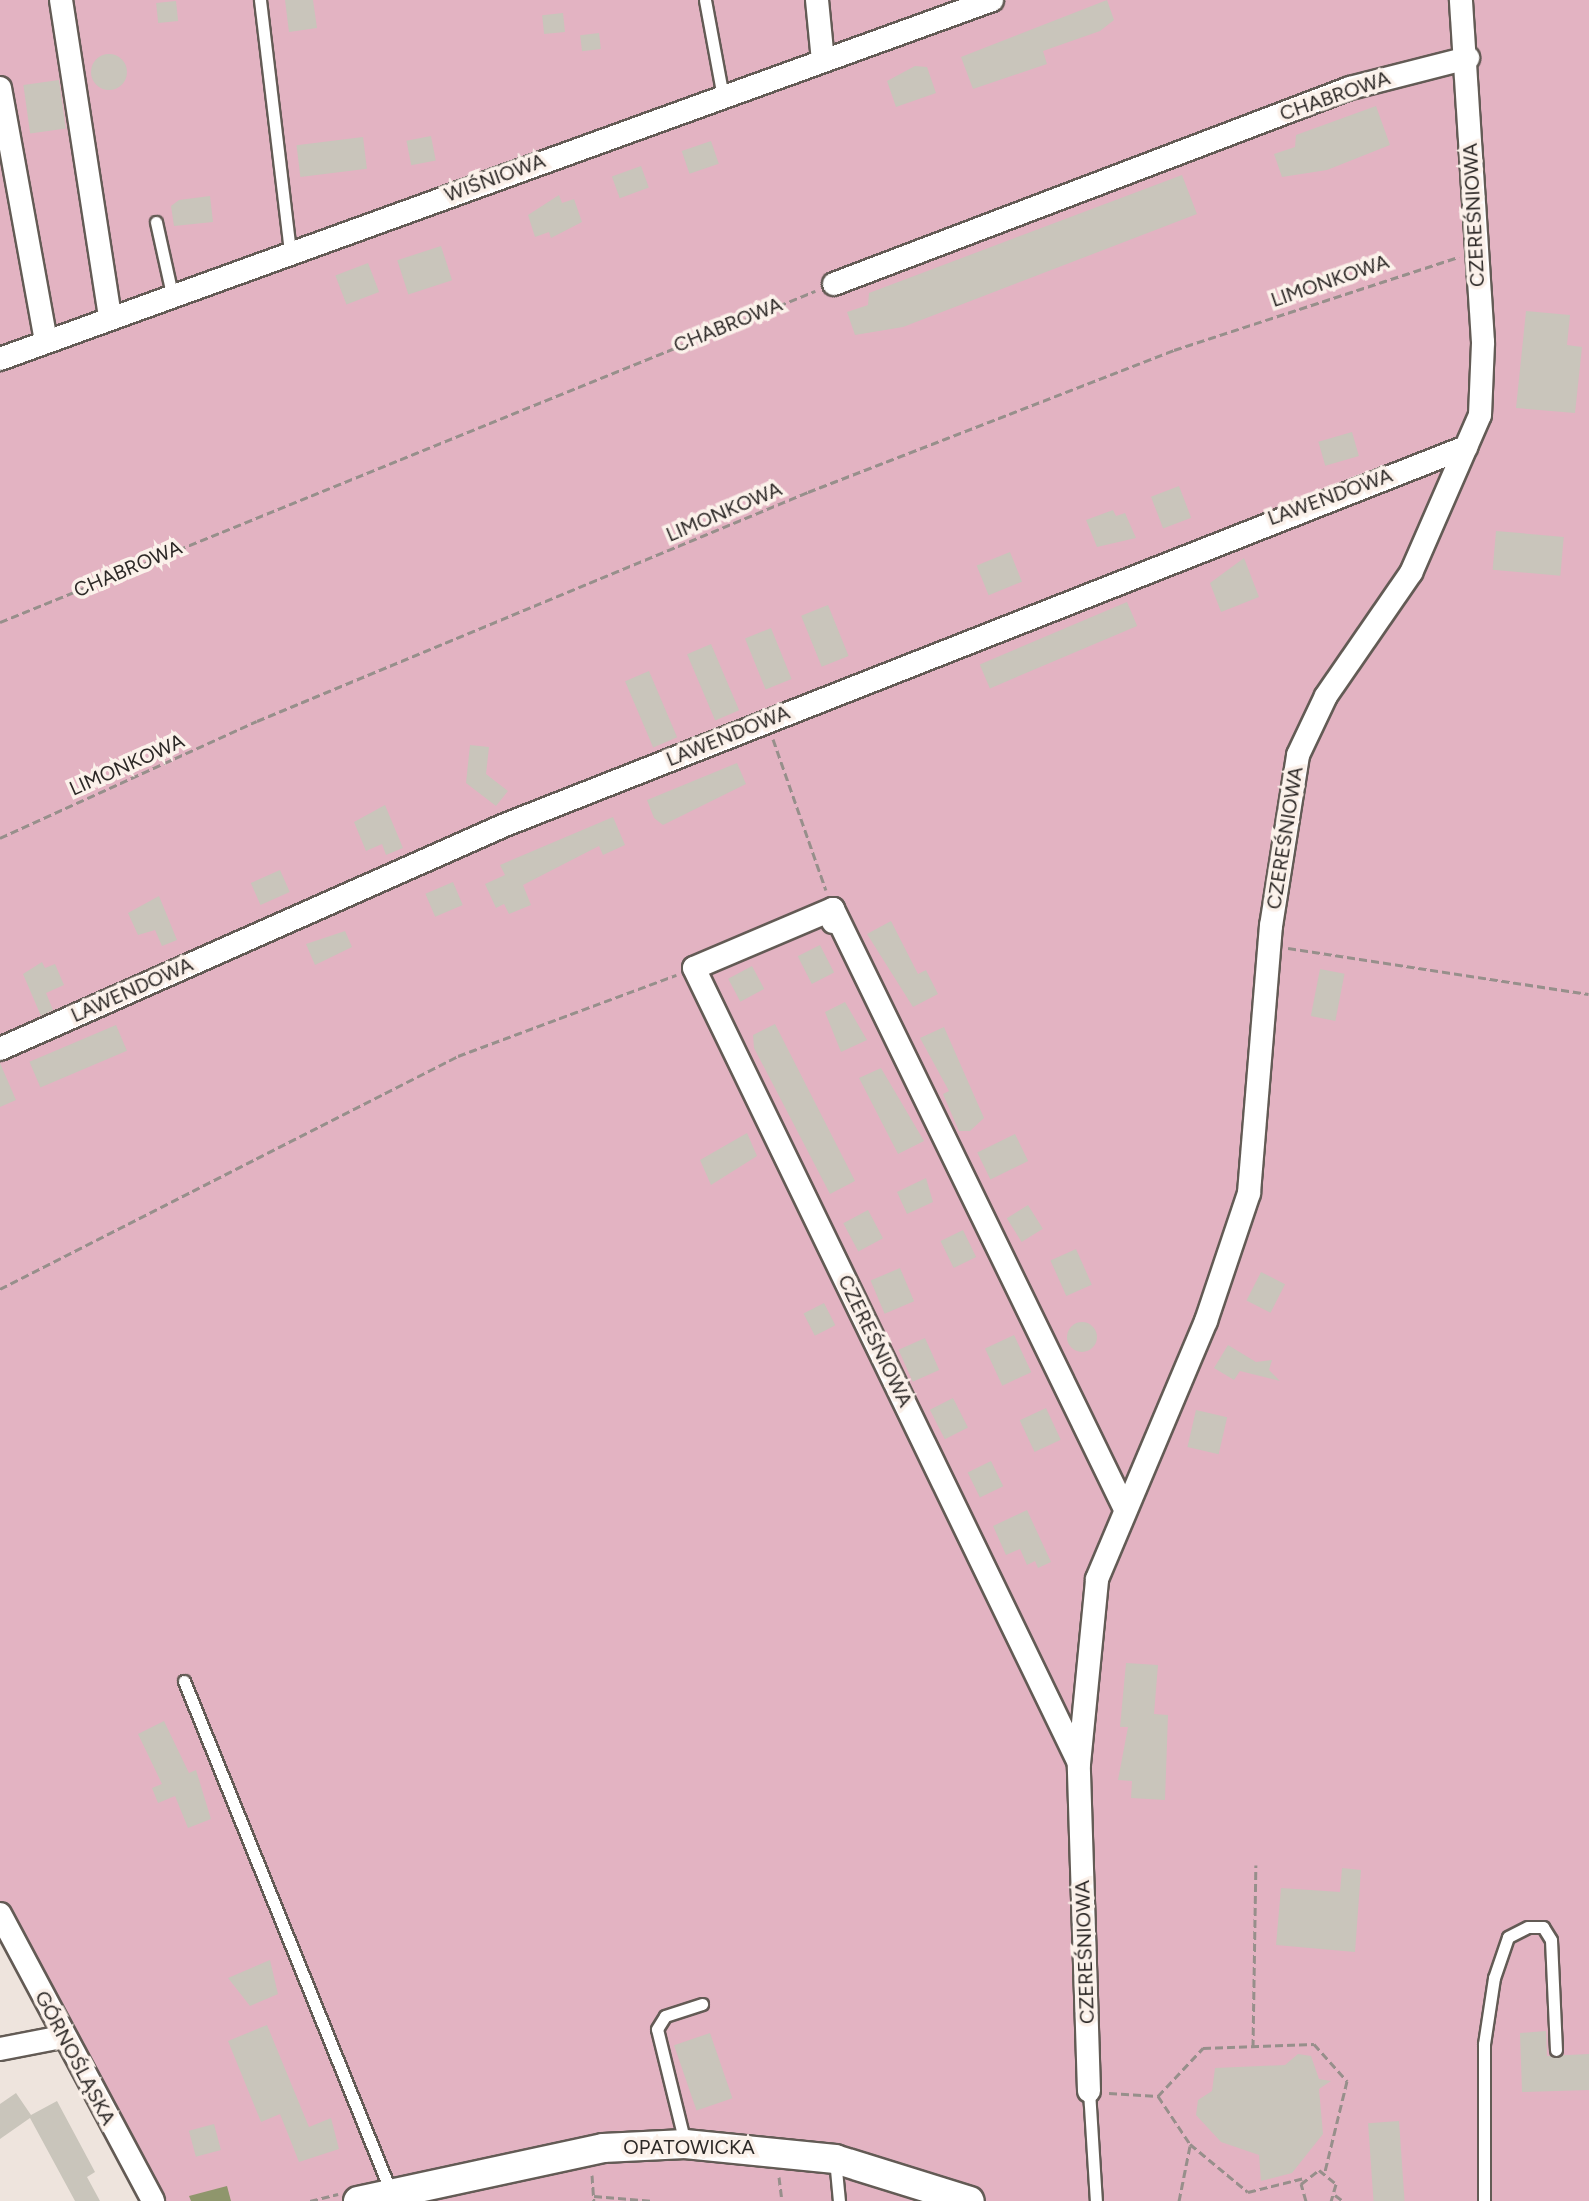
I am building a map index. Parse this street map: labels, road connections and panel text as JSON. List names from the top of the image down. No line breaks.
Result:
{"streets":{"street":["CHABROWA","WIŚNIOWA","CZEREŚNIOWA","LAWENDOWA","GÓRNOŚLĄSKA","OPATOWICKA"],"path":["LIMONKOWA"]},"crossings":[["CHABROWA","CZEREŚNIOWA"],["CZEREŚNIOWA","LIMONKOWA"],["CZEREŚNIOWA","LAWENDOWA"]]}
